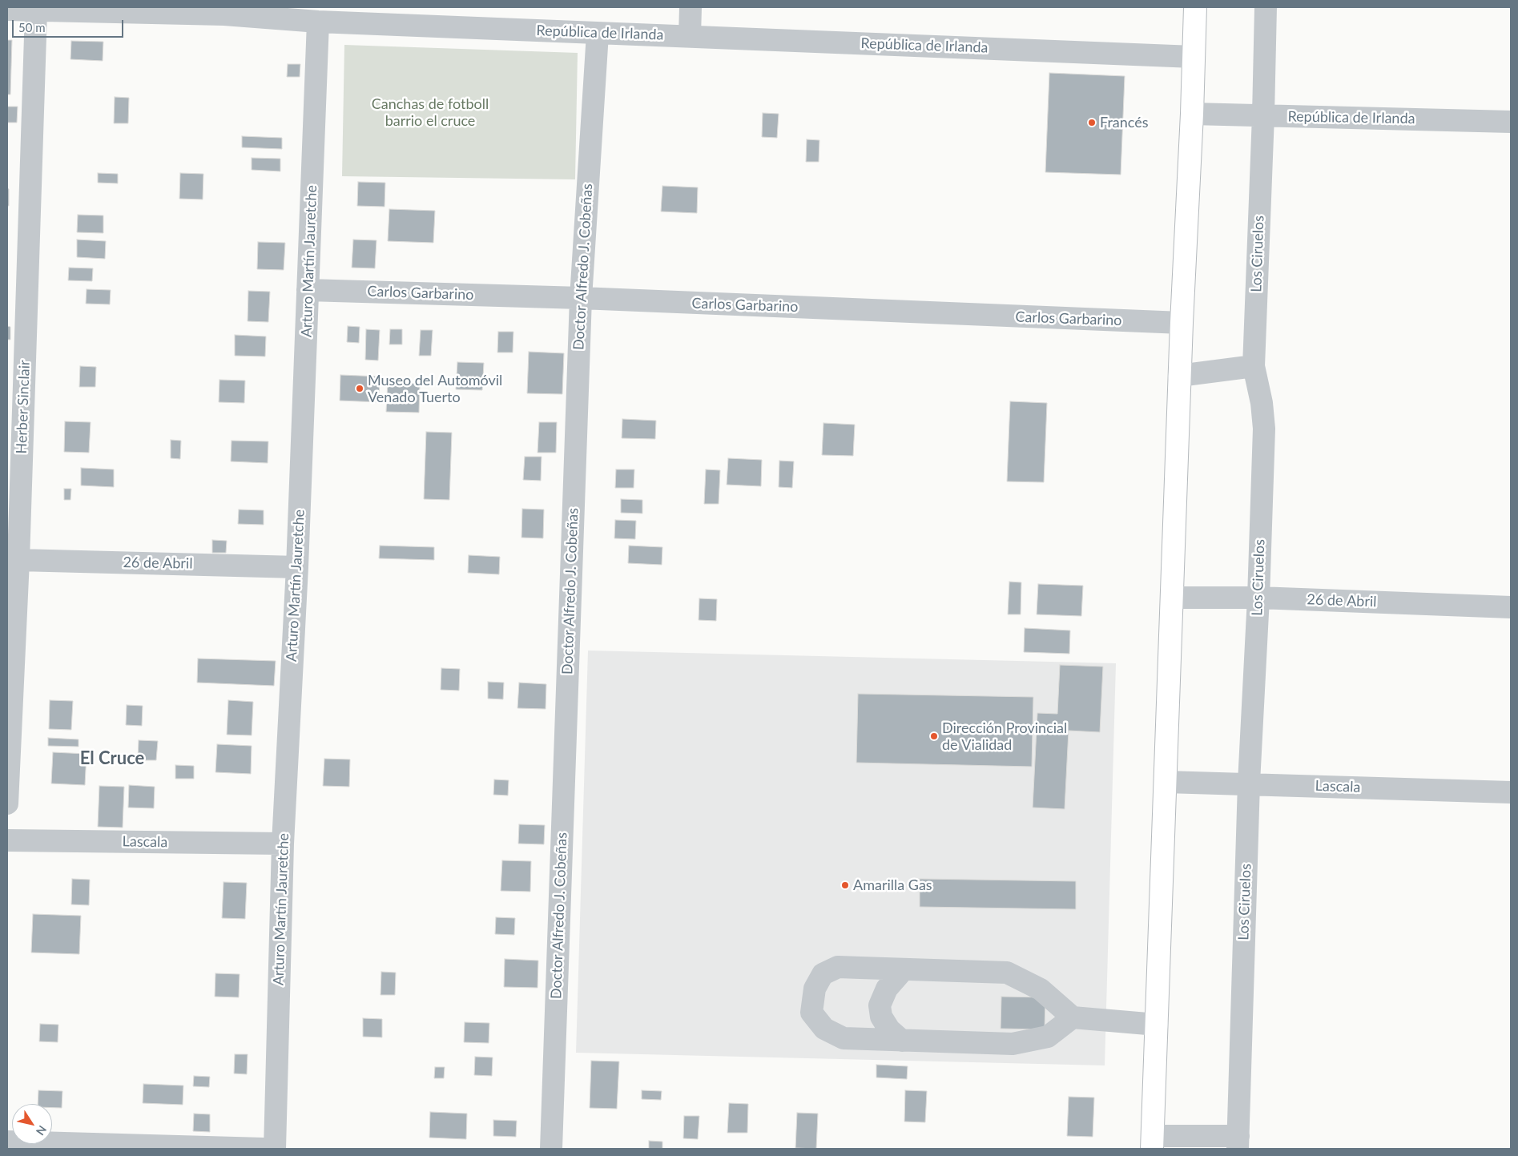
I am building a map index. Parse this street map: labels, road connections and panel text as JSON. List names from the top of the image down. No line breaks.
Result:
{"streets":{"street":["República de Irlanda","Los Ciruelos","Arturo Martín Jauretche","Doctor Alfredo J. Cobeñas","Carlos Garbarino","Herber Sinclair","26 de Abril","Lascala"]},"crossings":[["República de Irlanda","Los Ciruelos"],["República de Irlanda","Arturo Martín Jauretche"],["República de Irlanda","Doctor Alfredo J. Cobeñas"],["República de Irlanda","Herber Sinclair"],["Los Ciruelos","26 de Abril"],["Los Ciruelos","Lascala"],["Arturo Martín Jauretche","Carlos Garbarino"],["Arturo Martín Jauretche","26 de Abril"],["Arturo Martín Jauretche","Lascala"],["Doctor Alfredo J. Cobeñas","Carlos Garbarino"],["Herber Sinclair","26 de Abril"]],"districts":["El Cruce"],"parks":["Canchas de fotboll barrio el cruce"],"places":["Francés","Museo del Automóvil Venado Tuerto","Dirección Provincial de Vialidad","Amarilla Gas"],"scale_bar":"50 m","north":"bottom right"}
